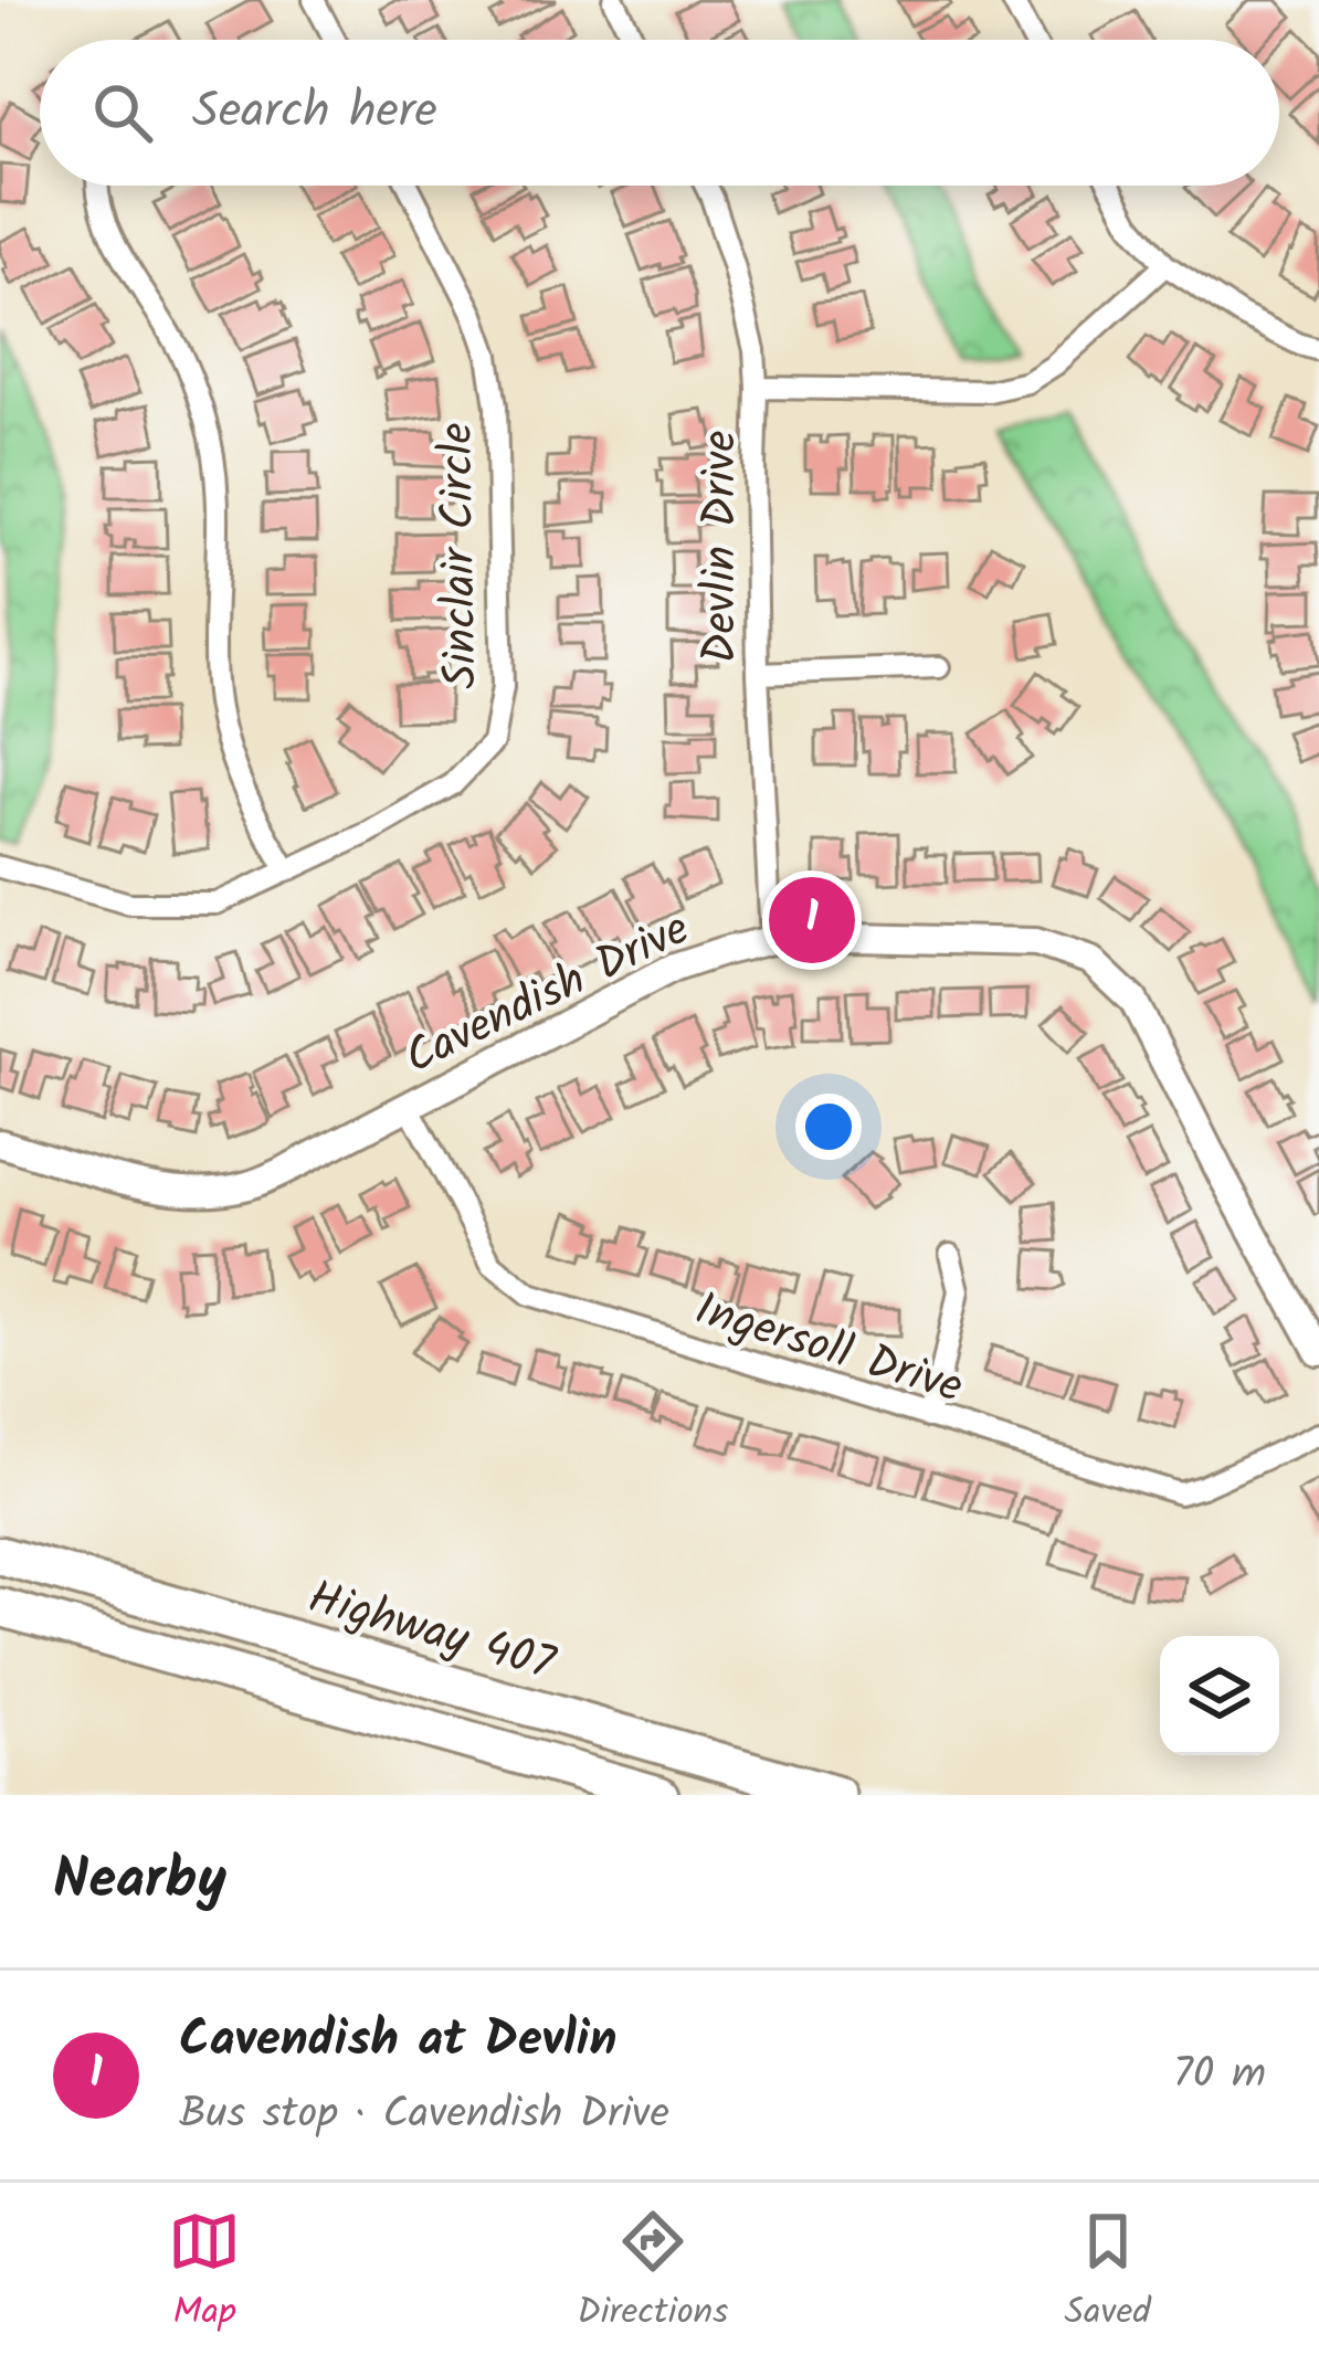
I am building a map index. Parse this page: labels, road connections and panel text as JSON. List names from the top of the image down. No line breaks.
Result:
{"streets":{"highway":["Highway 407"],"street":["Devlin Drive","Sinclair Circle","Cavendish Drive","Ingersoll Drive"]},"crossings":[["Devlin Drive","Cavendish Drive"],["Cavendish Drive","Ingersoll Drive"]],"page":{"search":"Search here","pins":"1","heading":"Nearby","list":[{"mark":"1","name":"Cavendish at Devlin","note":"Bus stop · Cavendish Drive","value":"70 m"}],"nav":["Map","Directions","Saved"]}}
